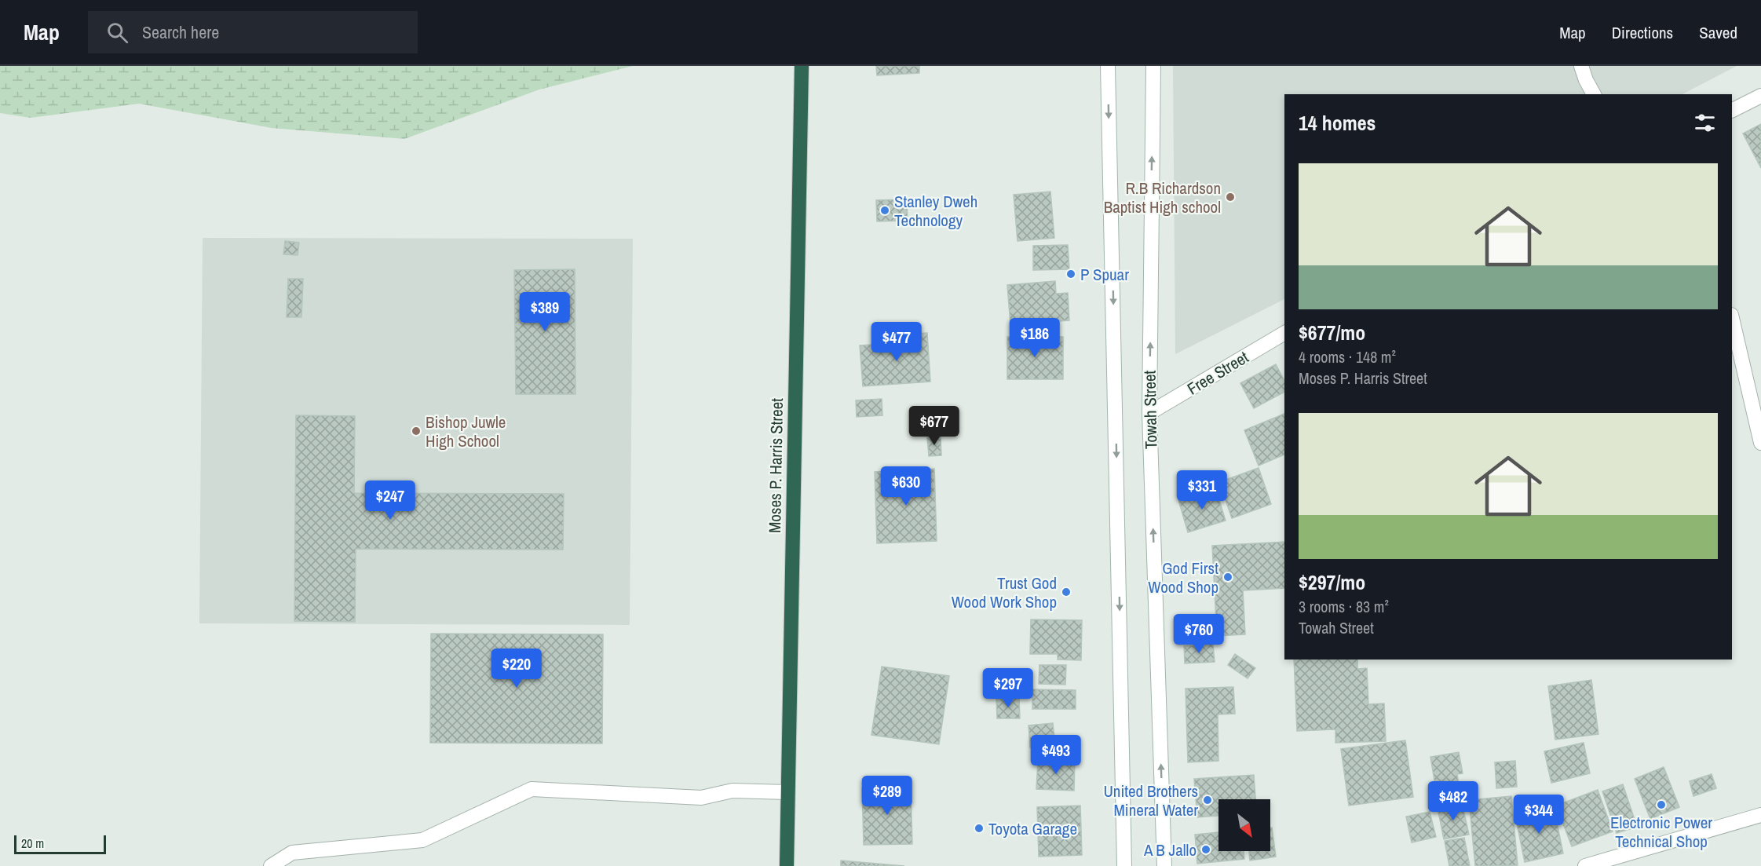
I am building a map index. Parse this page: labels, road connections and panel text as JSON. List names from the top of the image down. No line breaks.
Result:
{"streets":{"highway":["Moses P. Harris Street"],"street":["Free Street","Towah Street"]},"crossings":[["Free Street","Towah Street"]],"places":["R.B Richardson Baptist High school","Stanley Dweh Technology","P Spuar","Bishop Juwle High School","God First Wood Shop","Trust God Wood Work Shop","United Brothers Mineral Water","Electronic Power Technical Shop","Toyota Garage","A B Jallo"],"scale_bar":"20 m","north":"bottom right","page":{"header":"Map","search":"Search here","nav":["Map","Directions","Saved"],"heading":"14 homes","list":[{"name":"$677/mo","note":"4 rooms · 148 m² · Moses P. Harris Street"},{"name":"$297/mo","note":"3 rooms · 83 m² · Towah Street"}],"price":["$389","$186","$477","$677","$630","$331","$247","$760","$220","$297","$493","$289","$482","$344"],"scale":"20 m"}}
